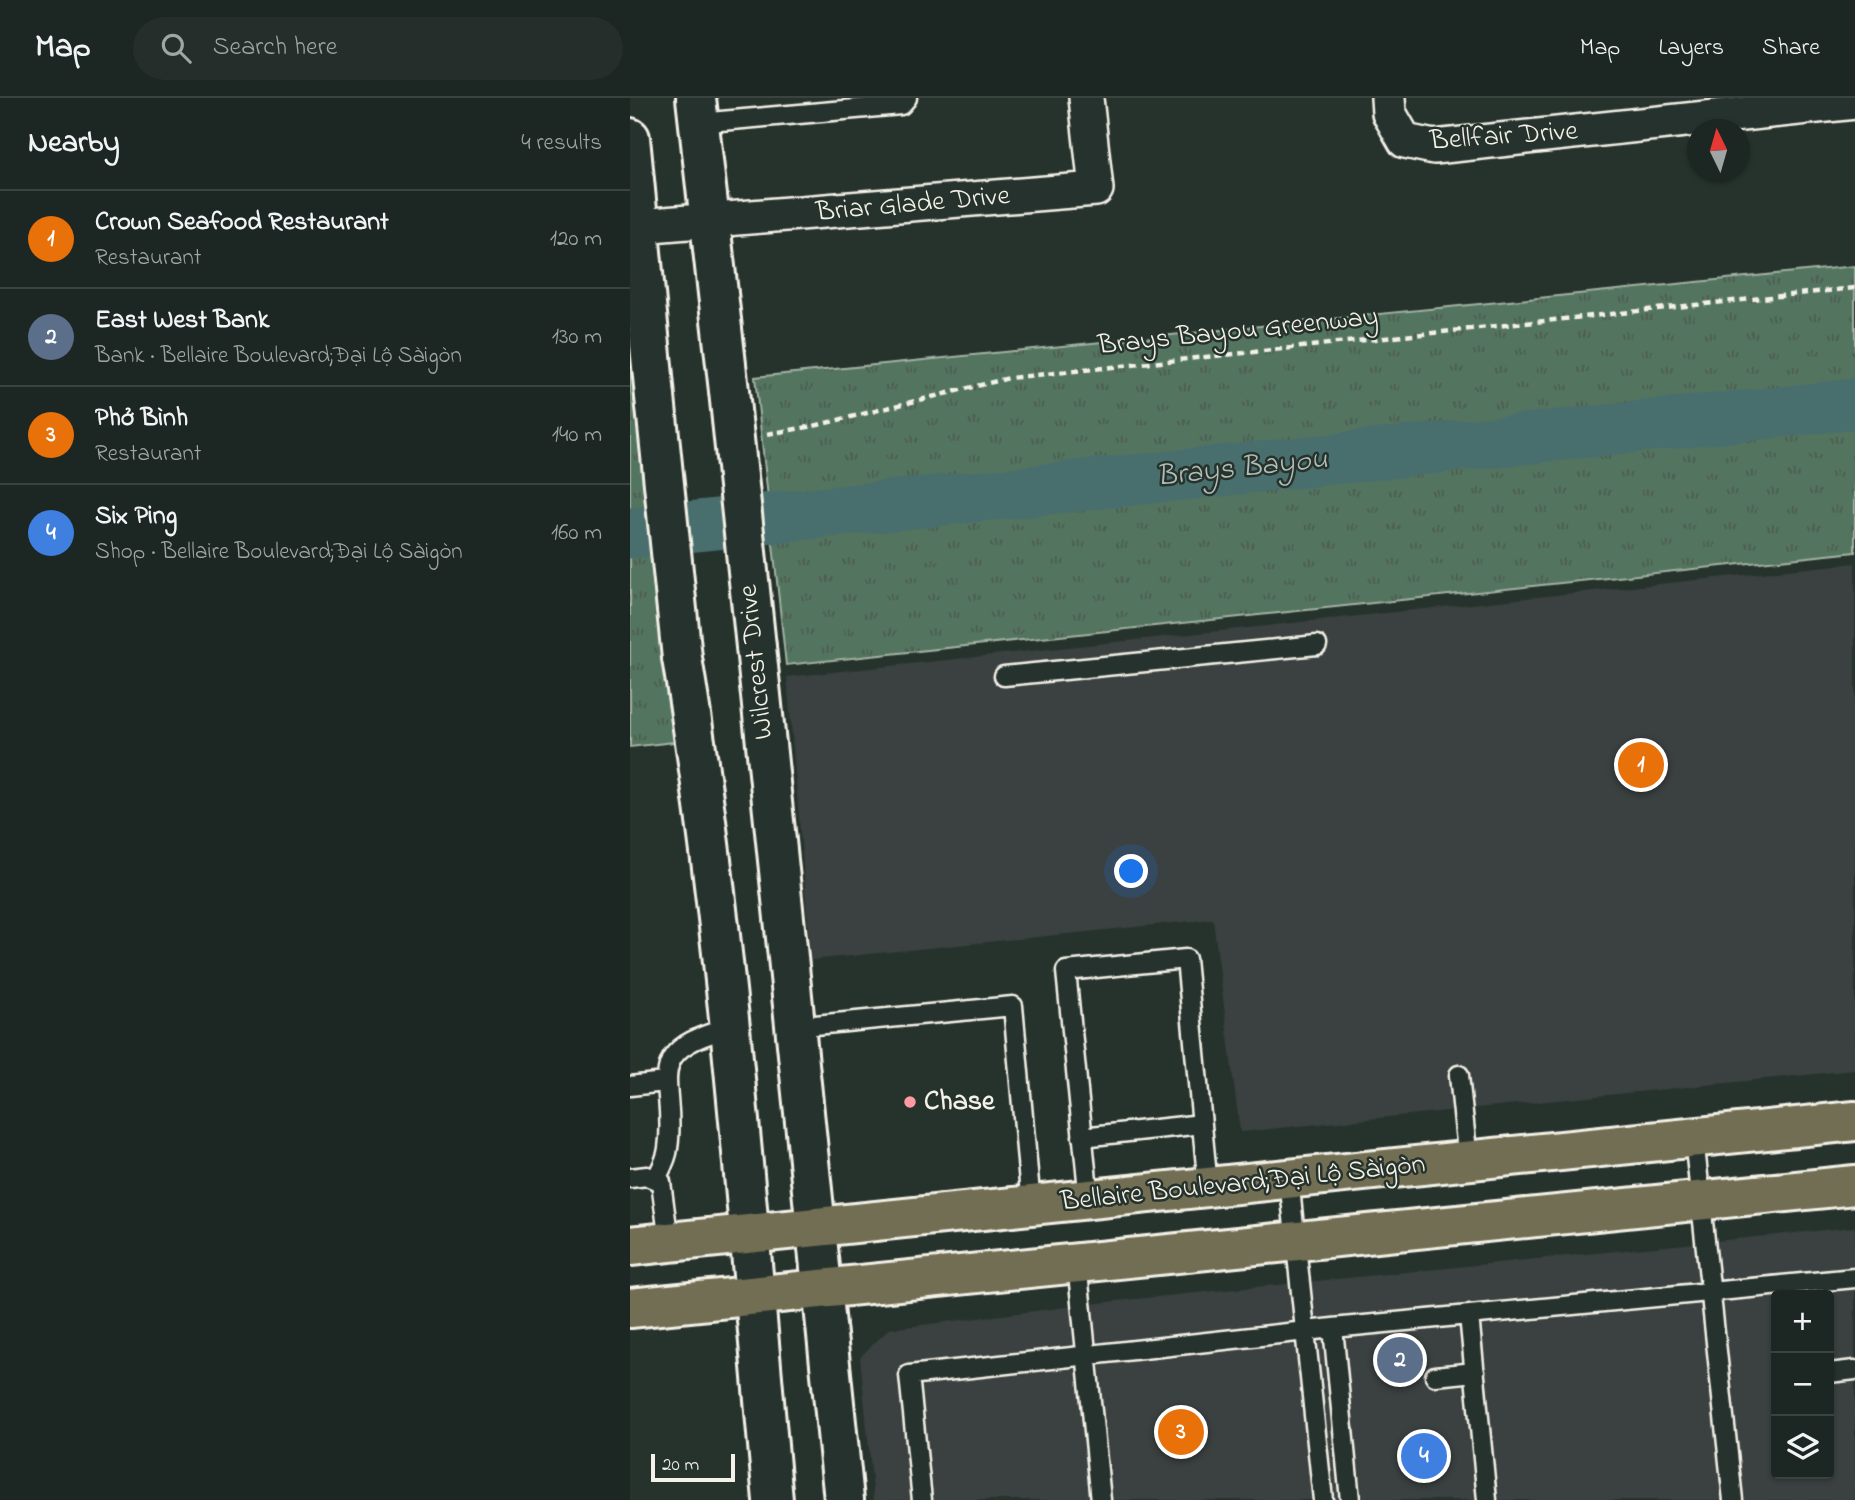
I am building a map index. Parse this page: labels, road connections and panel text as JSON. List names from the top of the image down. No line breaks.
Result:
{"streets":{"main road":["Wilcrest Drive","Bellaire Boulevard;Đại Lộ Sàigòn"],"street":["Bellfair Drive","Briar Glade Drive"],"path":["Brays Bayou Greenway"]},"crossings":[["Briar Glade Drive","Wilcrest Drive"],["Wilcrest Drive","Bellaire Boulevard;Đại Lộ Sàigòn"]],"water":["Brays Bayou"],"places":["Chase"],"scale_bar":"20 m","north":"top","page":{"header":"Map","search":"Search here","nav":["Map","Layers","Share"],"heading":["Nearby","4 results"],"list":[{"mark":"1","name":"Crown Seafood Restaurant","note":"Restaurant","value":"120 m"},{"mark":"2","name":"East West Bank","note":"Bank · Bellaire Boulevard;Đại Lộ Sàigòn","value":"130 m"},{"mark":"3","name":"Phở Bình","note":"Restaurant","value":"140 m"},{"mark":"4","name":"Six Ping","note":"Shop · Bellaire Boulevard;Đại Lộ Sàigòn","value":"160 m"}],"pins":["1","2","3","4"],"map_buttons":["+","−"],"scale":"20 m"}}
